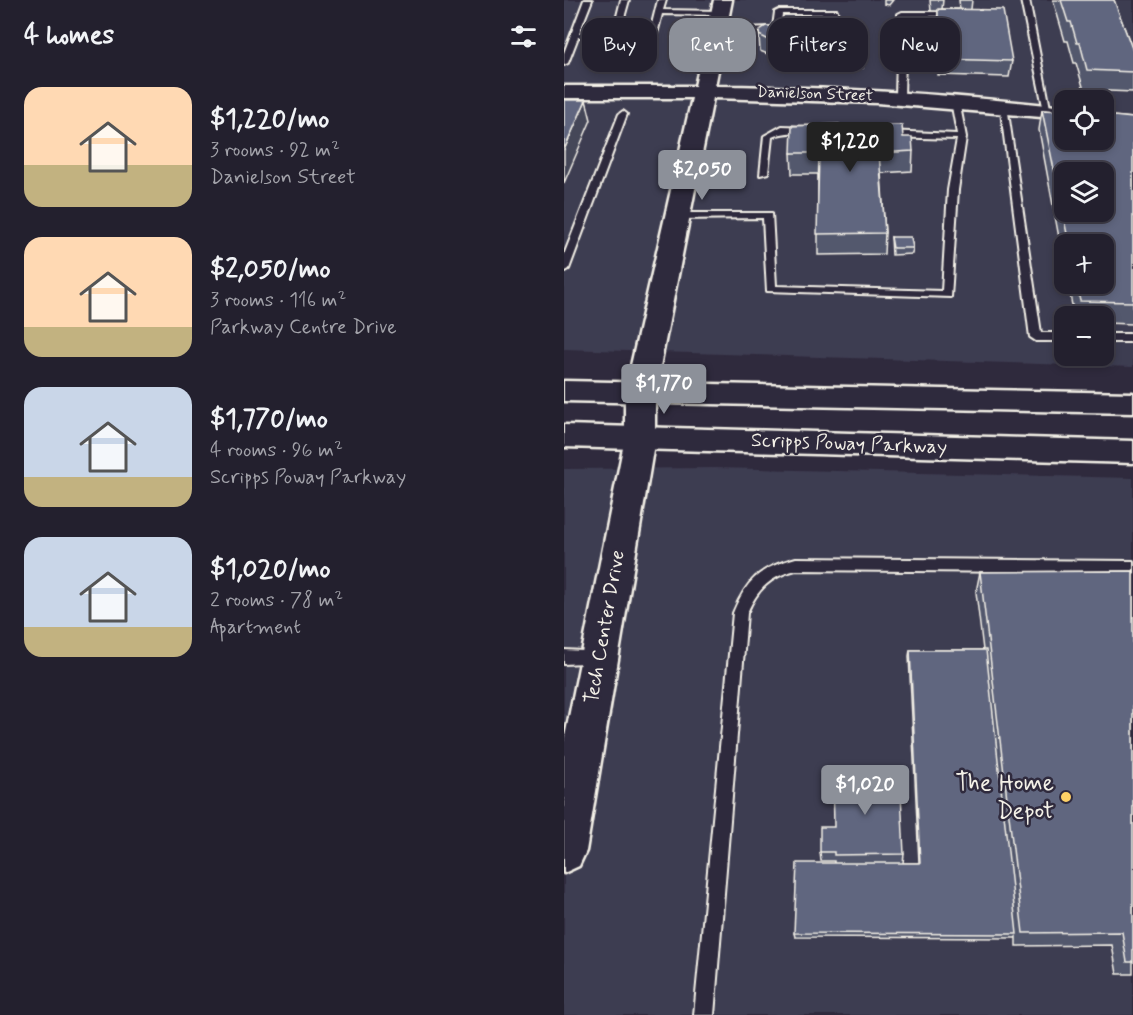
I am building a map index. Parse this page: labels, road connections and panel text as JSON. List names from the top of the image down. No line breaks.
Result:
{"streets":{"street":["Danielson Street","Scripps Poway Parkway","Tech Center Drive"]},"crossings":[["Danielson Street","Tech Center Drive"],["Scripps Poway Parkway","Tech Center Drive"]],"places":["The Home Depot"],"page":{"heading":"4 homes","chip":["Buy","Rent","Filters","New"],"list":[{"name":"$1,220/mo","note":"3 rooms · 92 m² · Danielson Street"},{"name":"$2,050/mo","note":"3 rooms · 116 m² · Parkway Centre Drive"},{"name":"$1,770/mo","note":"4 rooms · 96 m² · Scripps Poway Parkway"},{"name":"$1,020/mo","note":"2 rooms · 78 m² · Apartment"}],"map_buttons":["+","−"],"price":["$1,220","$2,050","$1,770","$1,020"]}}
